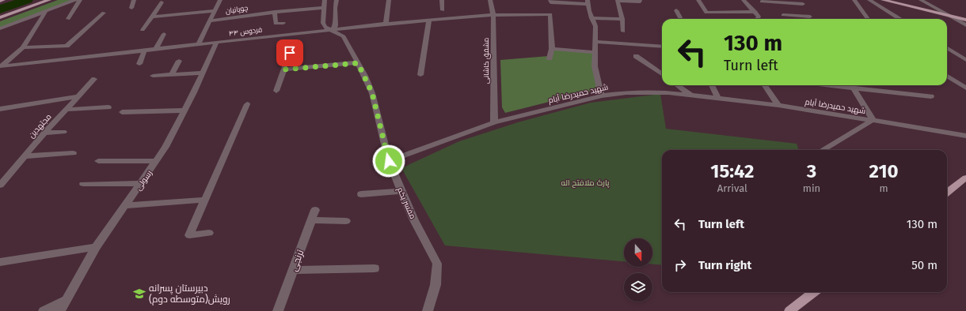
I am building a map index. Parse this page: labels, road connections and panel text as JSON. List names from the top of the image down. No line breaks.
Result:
{"streets":{"street":["چوپانیان","فردوس ۴۴","مشفق کاشانی","شهید حمیدرضا آبام","مجتهدین","رسولی","مفسر یکم","ترنجی"]},"crossings":[["چوپانیان","مفسر یکم"],["فردوس ۴۴","مشفق کاشانی"],["فردوس ۴۴","رسولی"],["فردوس ۴۴","مفسر یکم"],["مشفق کاشانی","شهید حمیدرضا آبام"],["شهید حمیدرضا آبام","مفسر یکم"]],"parks":["پارک ملافتح اله"],"places":{"school or university":["دبیرستان پسرانه رویش(متوسطه دوم)"]},"north":"bottom","page":{"turn":["130 m","Turn left"],"eta":["15:42","Arrival","3","min","210","m"],"list":[{"name":"Turn left","value":"130 m"},{"name":"Turn right","value":"50 m"}]}}
